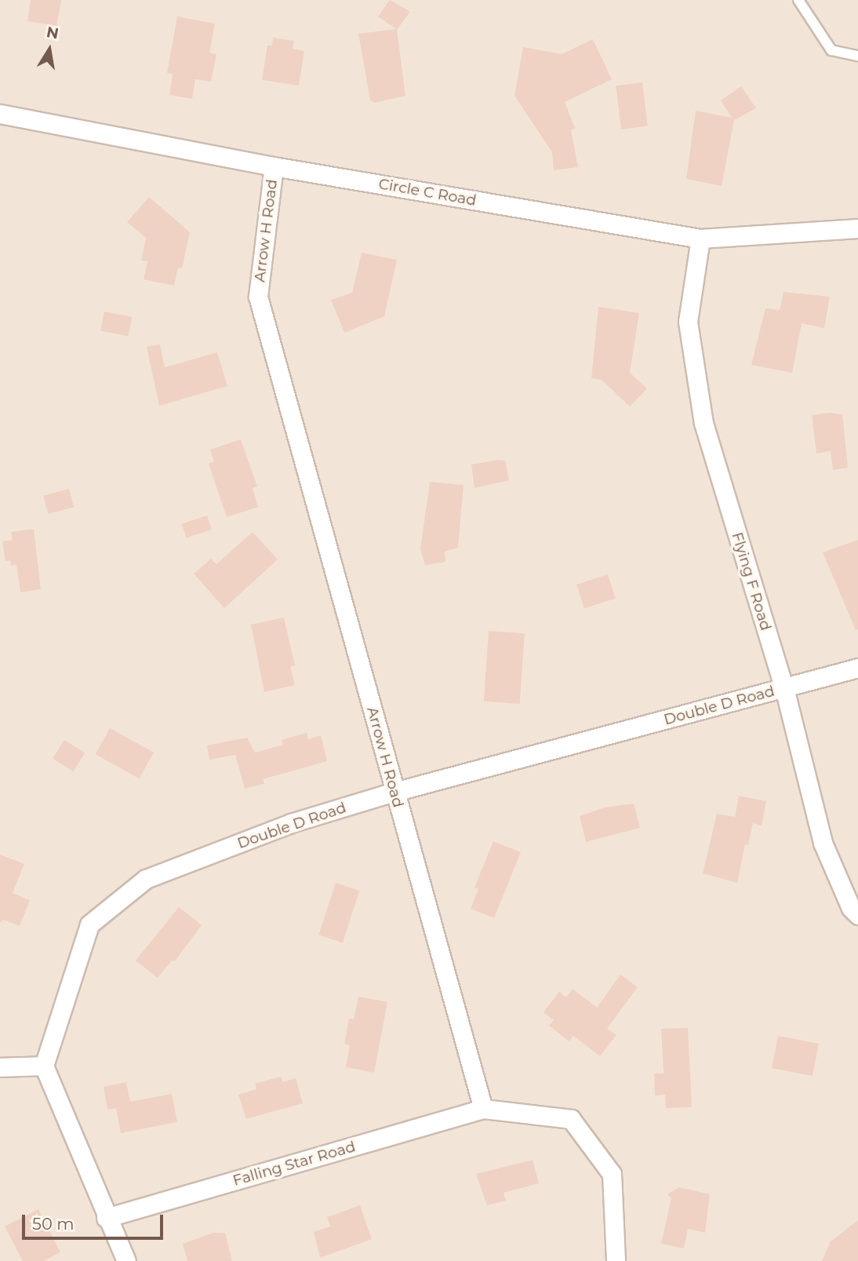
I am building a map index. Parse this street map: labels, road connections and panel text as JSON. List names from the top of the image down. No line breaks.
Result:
{"streets":{"street":["Circle C Road","Arrow H Road","Flying F Road","Double D Road","Falling Star Road"]},"crossings":[["Circle C Road","Arrow H Road"],["Circle C Road","Flying F Road"],["Arrow H Road","Double D Road"],["Arrow H Road","Falling Star Road"],["Flying F Road","Double D Road"]],"scale_bar":"50 m","north":"top"}
